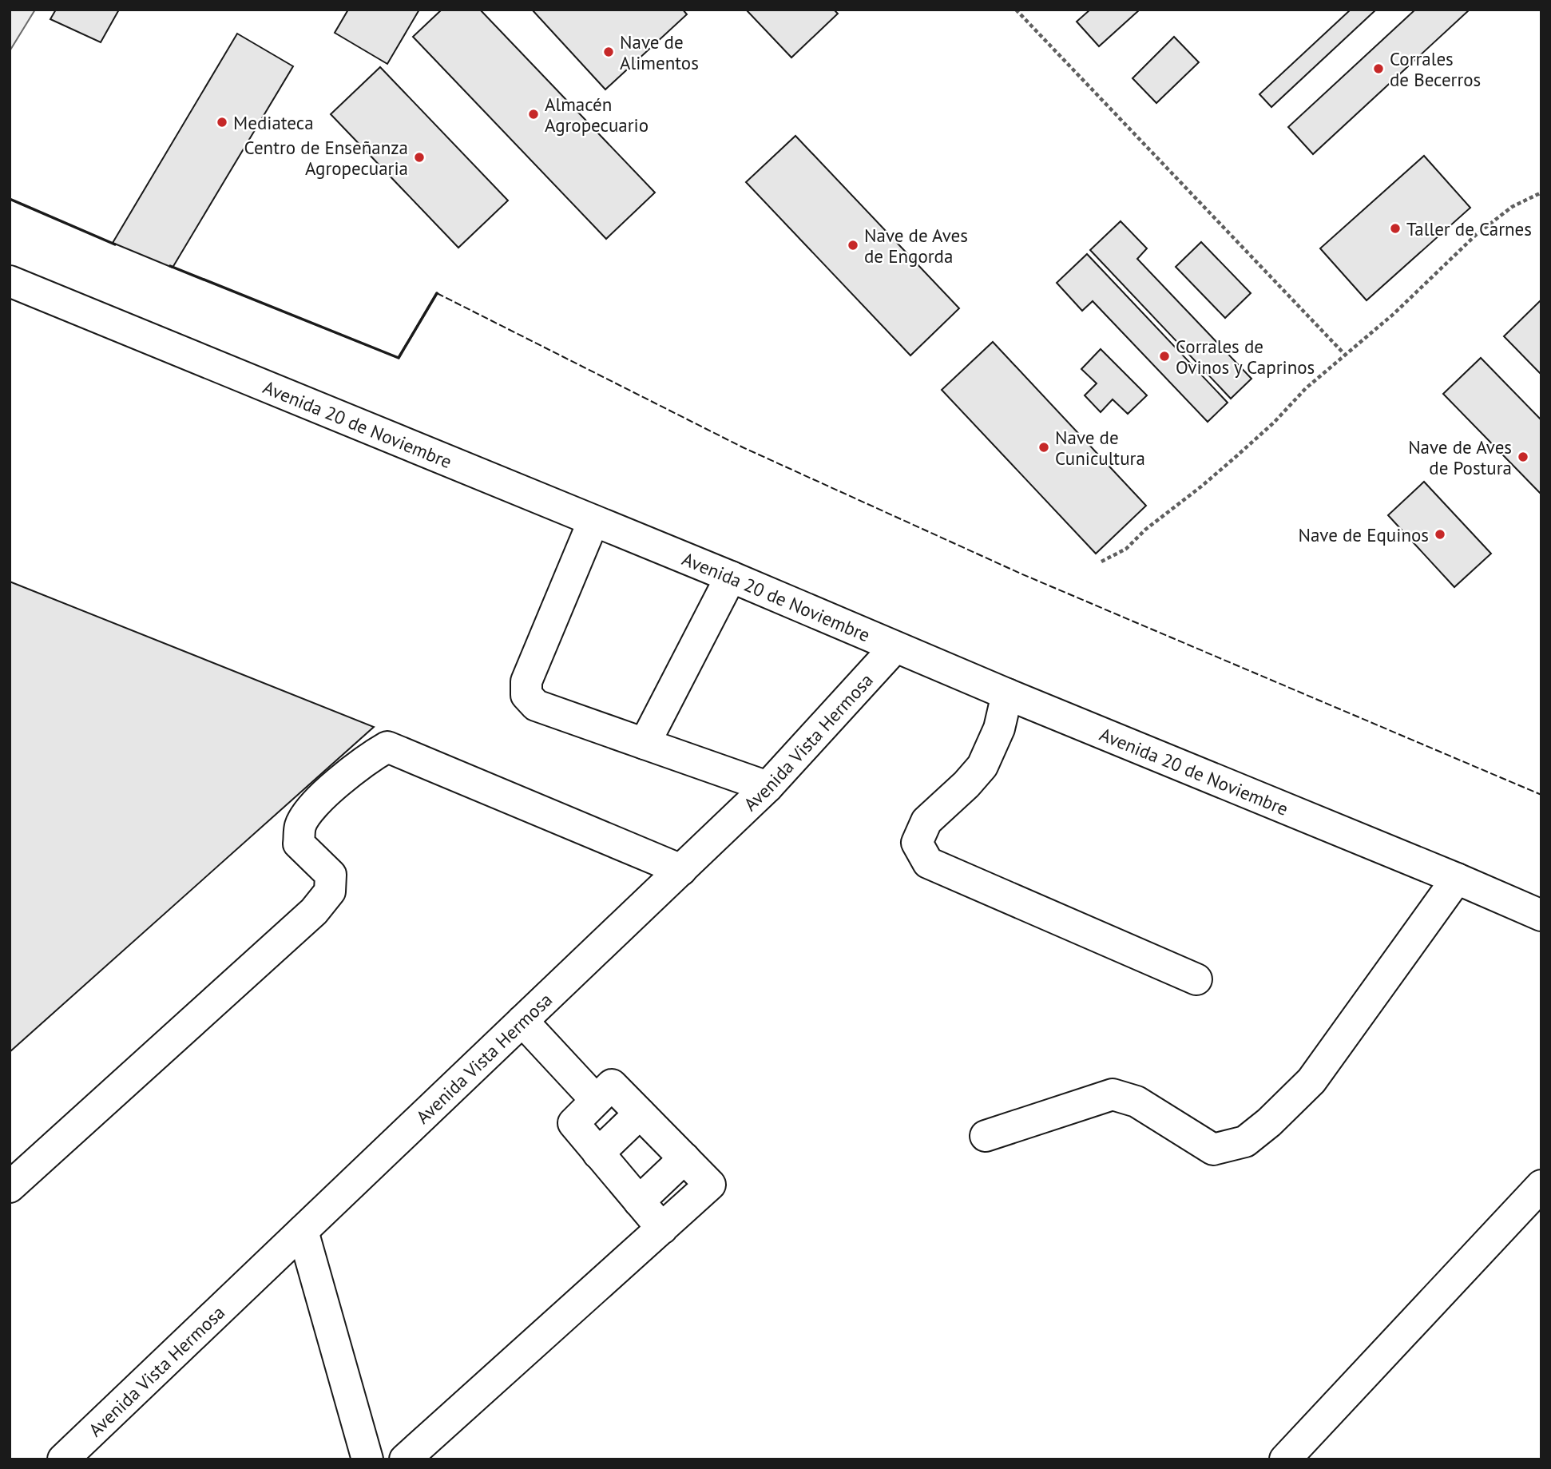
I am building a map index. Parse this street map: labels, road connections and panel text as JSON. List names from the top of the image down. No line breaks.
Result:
{"streets":{"street":["Avenida 20 de Noviembre","Avenida Vista Hermosa"]},"crossings":[["Avenida 20 de Noviembre","Avenida Vista Hermosa"]],"places":["Nave de Alimentos","Corrales de Becerros","Almacén Agropecuario","Mediateca","Centro de Enseñanza Agropecuaria","Taller de Carnes","Nave de Aves de Engorda","Corrales de Ovinos y Caprinos","Nave de Cunicultura","Nave de Aves de Postura","Nave de Equinos"]}
